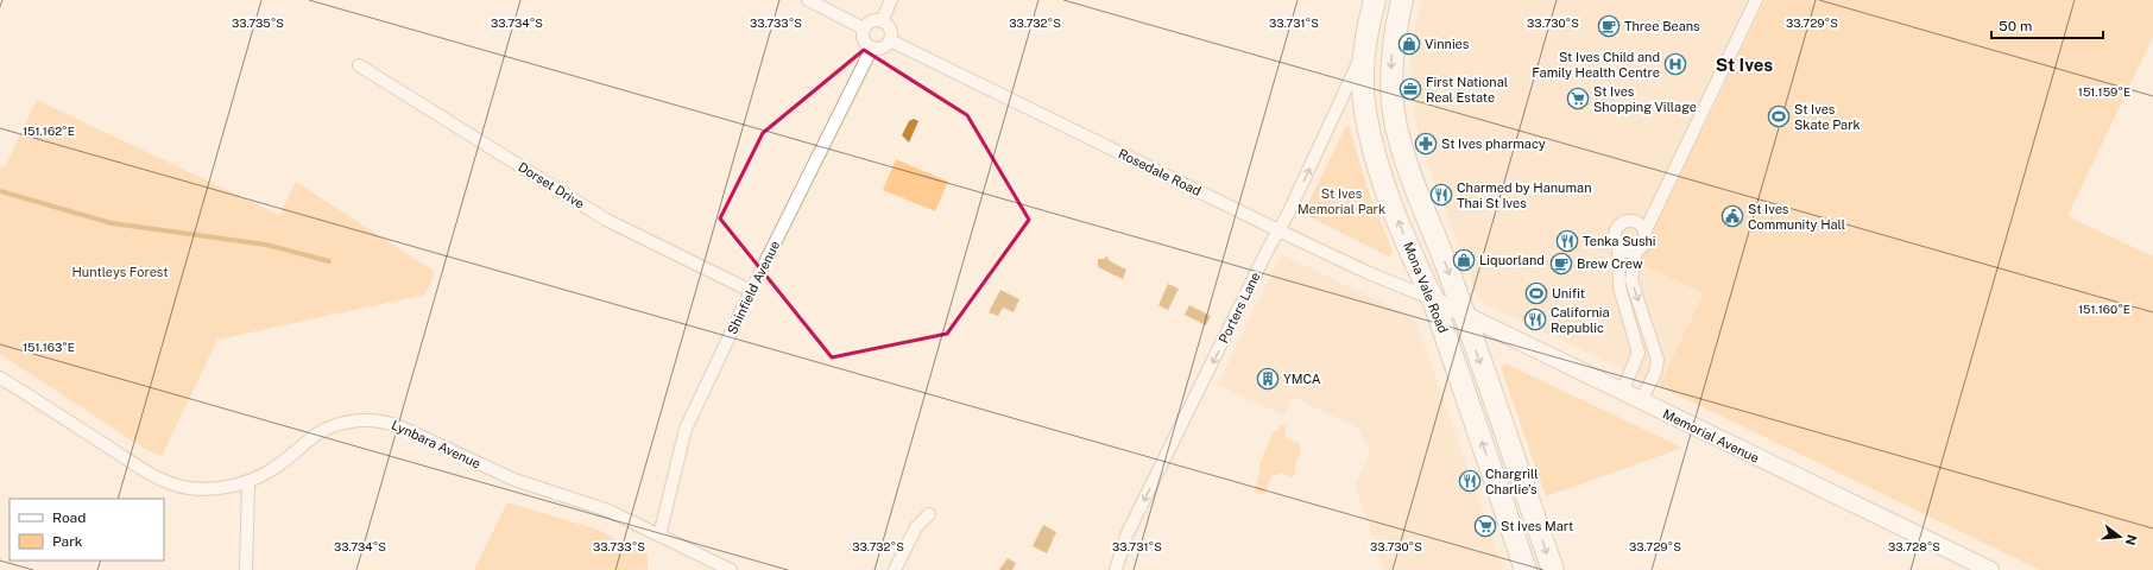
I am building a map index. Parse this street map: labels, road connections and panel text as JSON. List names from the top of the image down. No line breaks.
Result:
{"streets":{"highway":["Mona Vale Road"],"street":["Rosedale Road","Dorset Drive","Shinfield Avenue","Porters Lane","Memorial Avenue","Lynbara Avenue"]},"crossings":[["Rosedale Road","Shinfield Avenue"],["Rosedale Road","Mona Vale Road"],["Rosedale Road","Porters Lane"],["Rosedale Road","Memorial Avenue"],["Dorset Drive","Shinfield Avenue"],["Shinfield Avenue","Lynbara Avenue"],["Mona Vale Road","Porters Lane"],["Mona Vale Road","Memorial Avenue"]],"districts":["St Ives"],"parks":["St Ives Memorial Park","Huntleys Forest"],"places":{"cafe":["Three Beans","Brew Crew"],"shop":["Vinnies","Liquorland"],"hospital":["St Ives Child and Family Health Centre"],"office":["First National Real Estate"],"supermarket":["St Ives Shopping Village","St Ives Mart"],"sports":["St Ives Skate Park","Unifit"],"pharmacy":["St Ives pharmacy"],"restaurant":["Charmed by Hanuman Thai St Ives","Tenka Sushi","California Republic","Chargrill Charlie’s"],"public building":["St Ives Community Hall"],"building":["YMCA"]},"legend":["Road","Park"],"scale_bar":"50 m","north":"right","coordinates":["33.735°S","33.734°S","33.733°S","33.732°S","33.731°S","33.730°S","33.729°S","151.159°E","151.162°E","151.160°E","151.163°E","33.728°S"]}
